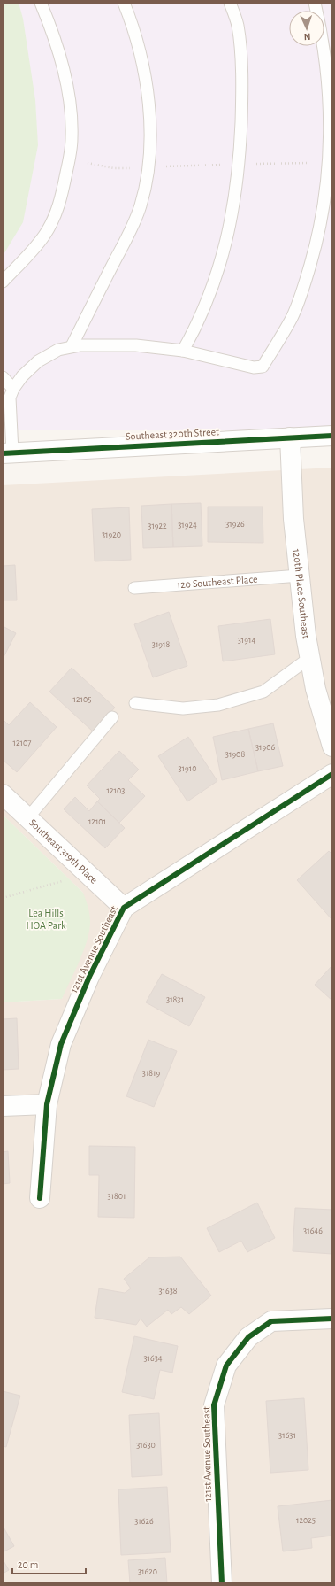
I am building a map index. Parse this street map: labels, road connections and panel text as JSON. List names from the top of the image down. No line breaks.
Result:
{"streets":{"street":["Southeast 320th Street","120th Place Southeast","Southeast 319th Place","121st Avenue Southeast"],"lane":["120 Southeast Place"]},"crossings":[["Southeast 320th Street","120th Place Southeast"],["120 Southeast Place","120th Place Southeast"],["Southeast 319th Place","121st Avenue Southeast"]],"parks":["Lea Hills HOA Park"],"house_numbers":["31926","31924","31922","31920","31914","31918","12105","12107","31906","31908","31910","12103","12101","31831","31819","31801","31646","31638","31634","31631","31630","12025","31626","31620"],"scale_bar":"20 m","north":"bottom"}
